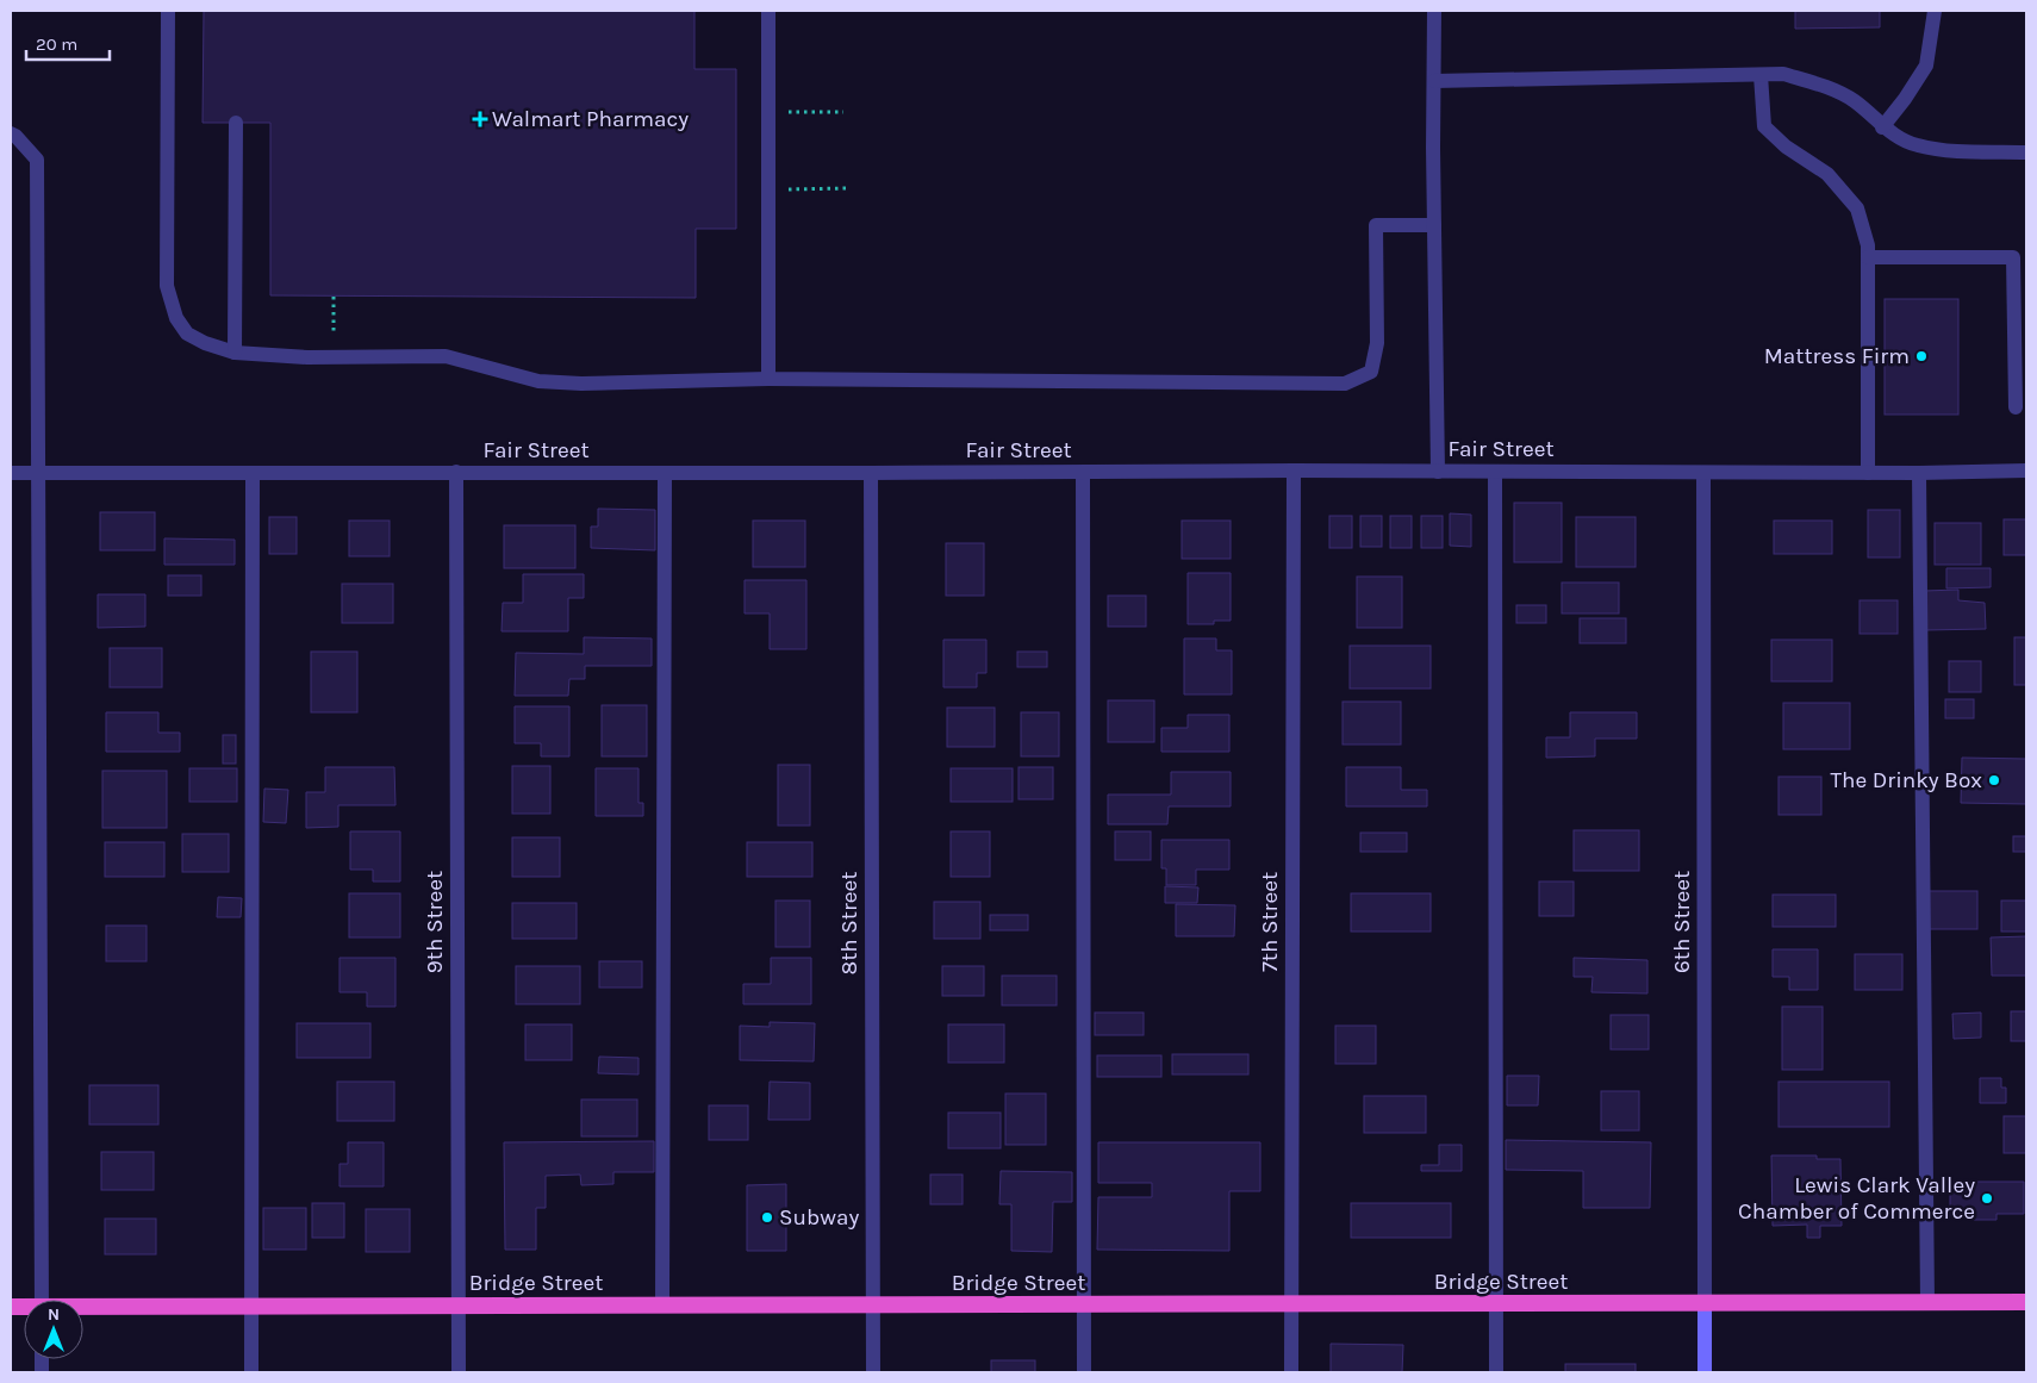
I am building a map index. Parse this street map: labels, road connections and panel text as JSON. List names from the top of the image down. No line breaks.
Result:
{"streets":{"highway":["Bridge Street"],"main road":["6th Street"],"street":["Fair Street","9th Street","7th Street","8th Street"]},"crossings":[["Fair Street","9th Street"],["Fair Street","7th Street"],["Fair Street","6th Street"],["Fair Street","8th Street"],["9th Street","Bridge Street"],["7th Street","Bridge Street"],["6th Street","Bridge Street"],["8th Street","Bridge Street"]],"places":{"health":["Walmart Pharmacy"],"other":["Mattress Firm","The Drinky Box","Lewis Clark Valley Chamber of Commerce","Subway"]},"scale_bar":"20 m","north":"top"}
